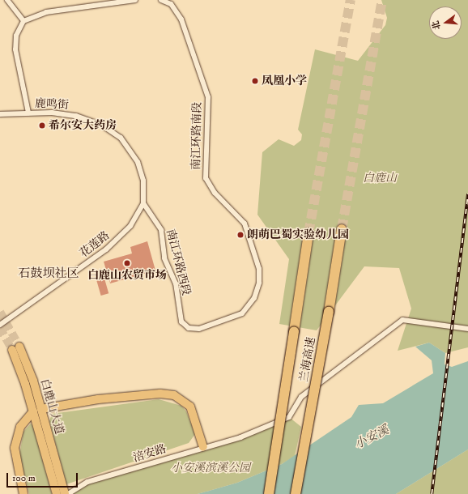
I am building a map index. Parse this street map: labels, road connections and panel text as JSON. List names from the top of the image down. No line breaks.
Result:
{"streets":{"highway":["兰海高速"],"main road":["白鹿山大道"],"street":["鹿鸣街","南江环路南段","花莲路","南江环路西段","涪安路"]},"crossings":[["鹿鸣街","花莲路"],["鹿鸣街","南江环路西段"],["南江环路南段","南江环路西段"],["花莲路","南江环路西段"]],"districts":["石鼓坝社区"],"water":["小安溪"],"parks":["白鹿山","小安溪滨溪公园"],"places":["凤凰小学","希尔安大药房","朗萌巴蜀实验幼儿园","白鹿山农贸市场"],"scale_bar":"100 m","north":"left"}
